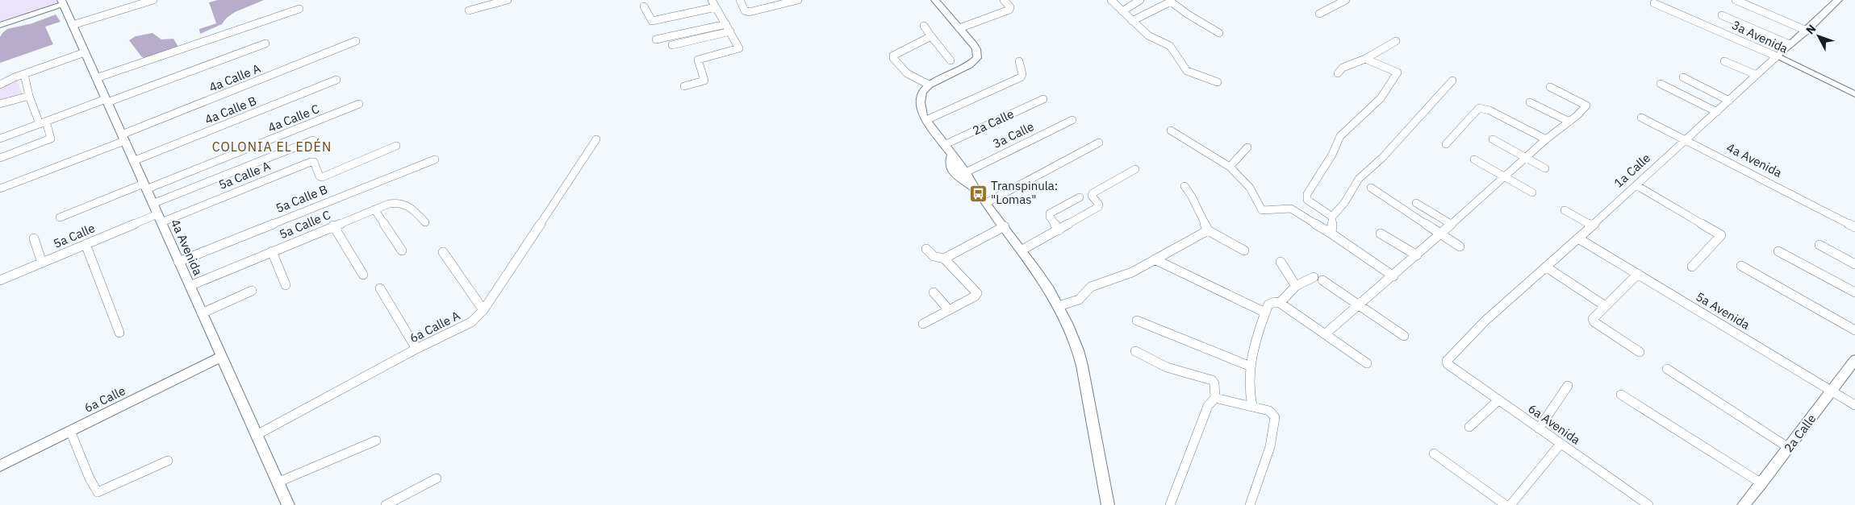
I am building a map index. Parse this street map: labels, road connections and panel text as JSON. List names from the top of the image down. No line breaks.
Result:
{"streets":{"street":["3a Avenida","4a Calle A","4a Calle B","4a Calle C","2a Calle","3a Calle","4a Avenida","1a Calle","5a Calle A","5a Calle B","5a Calle C","5a Calle","5a Avenida","6a Calle A","6a Calle","6a Avenida"]},"crossings":[["3a Avenida","1a Calle"],["4a Calle A","4a Avenida"],["4a Calle B","4a Avenida"],["4a Calle C","4a Avenida"],["2a Calle","5a Avenida"],["4a Avenida","1a Calle"],["4a Avenida","5a Calle A"],["4a Avenida","5a Calle B"],["4a Avenida","5a Calle C"],["4a Avenida","5a Calle"],["4a Avenida","6a Calle A"],["4a Avenida","6a Calle"],["1a Calle","5a Avenida"],["1a Calle","6a Avenida"],["5a Calle A","5a Calle"]],"districts":["COLONIA EL EDÉN"],"places":{"bus stop":["Transpinula: \"Lomas\""]},"north":"top left"}
